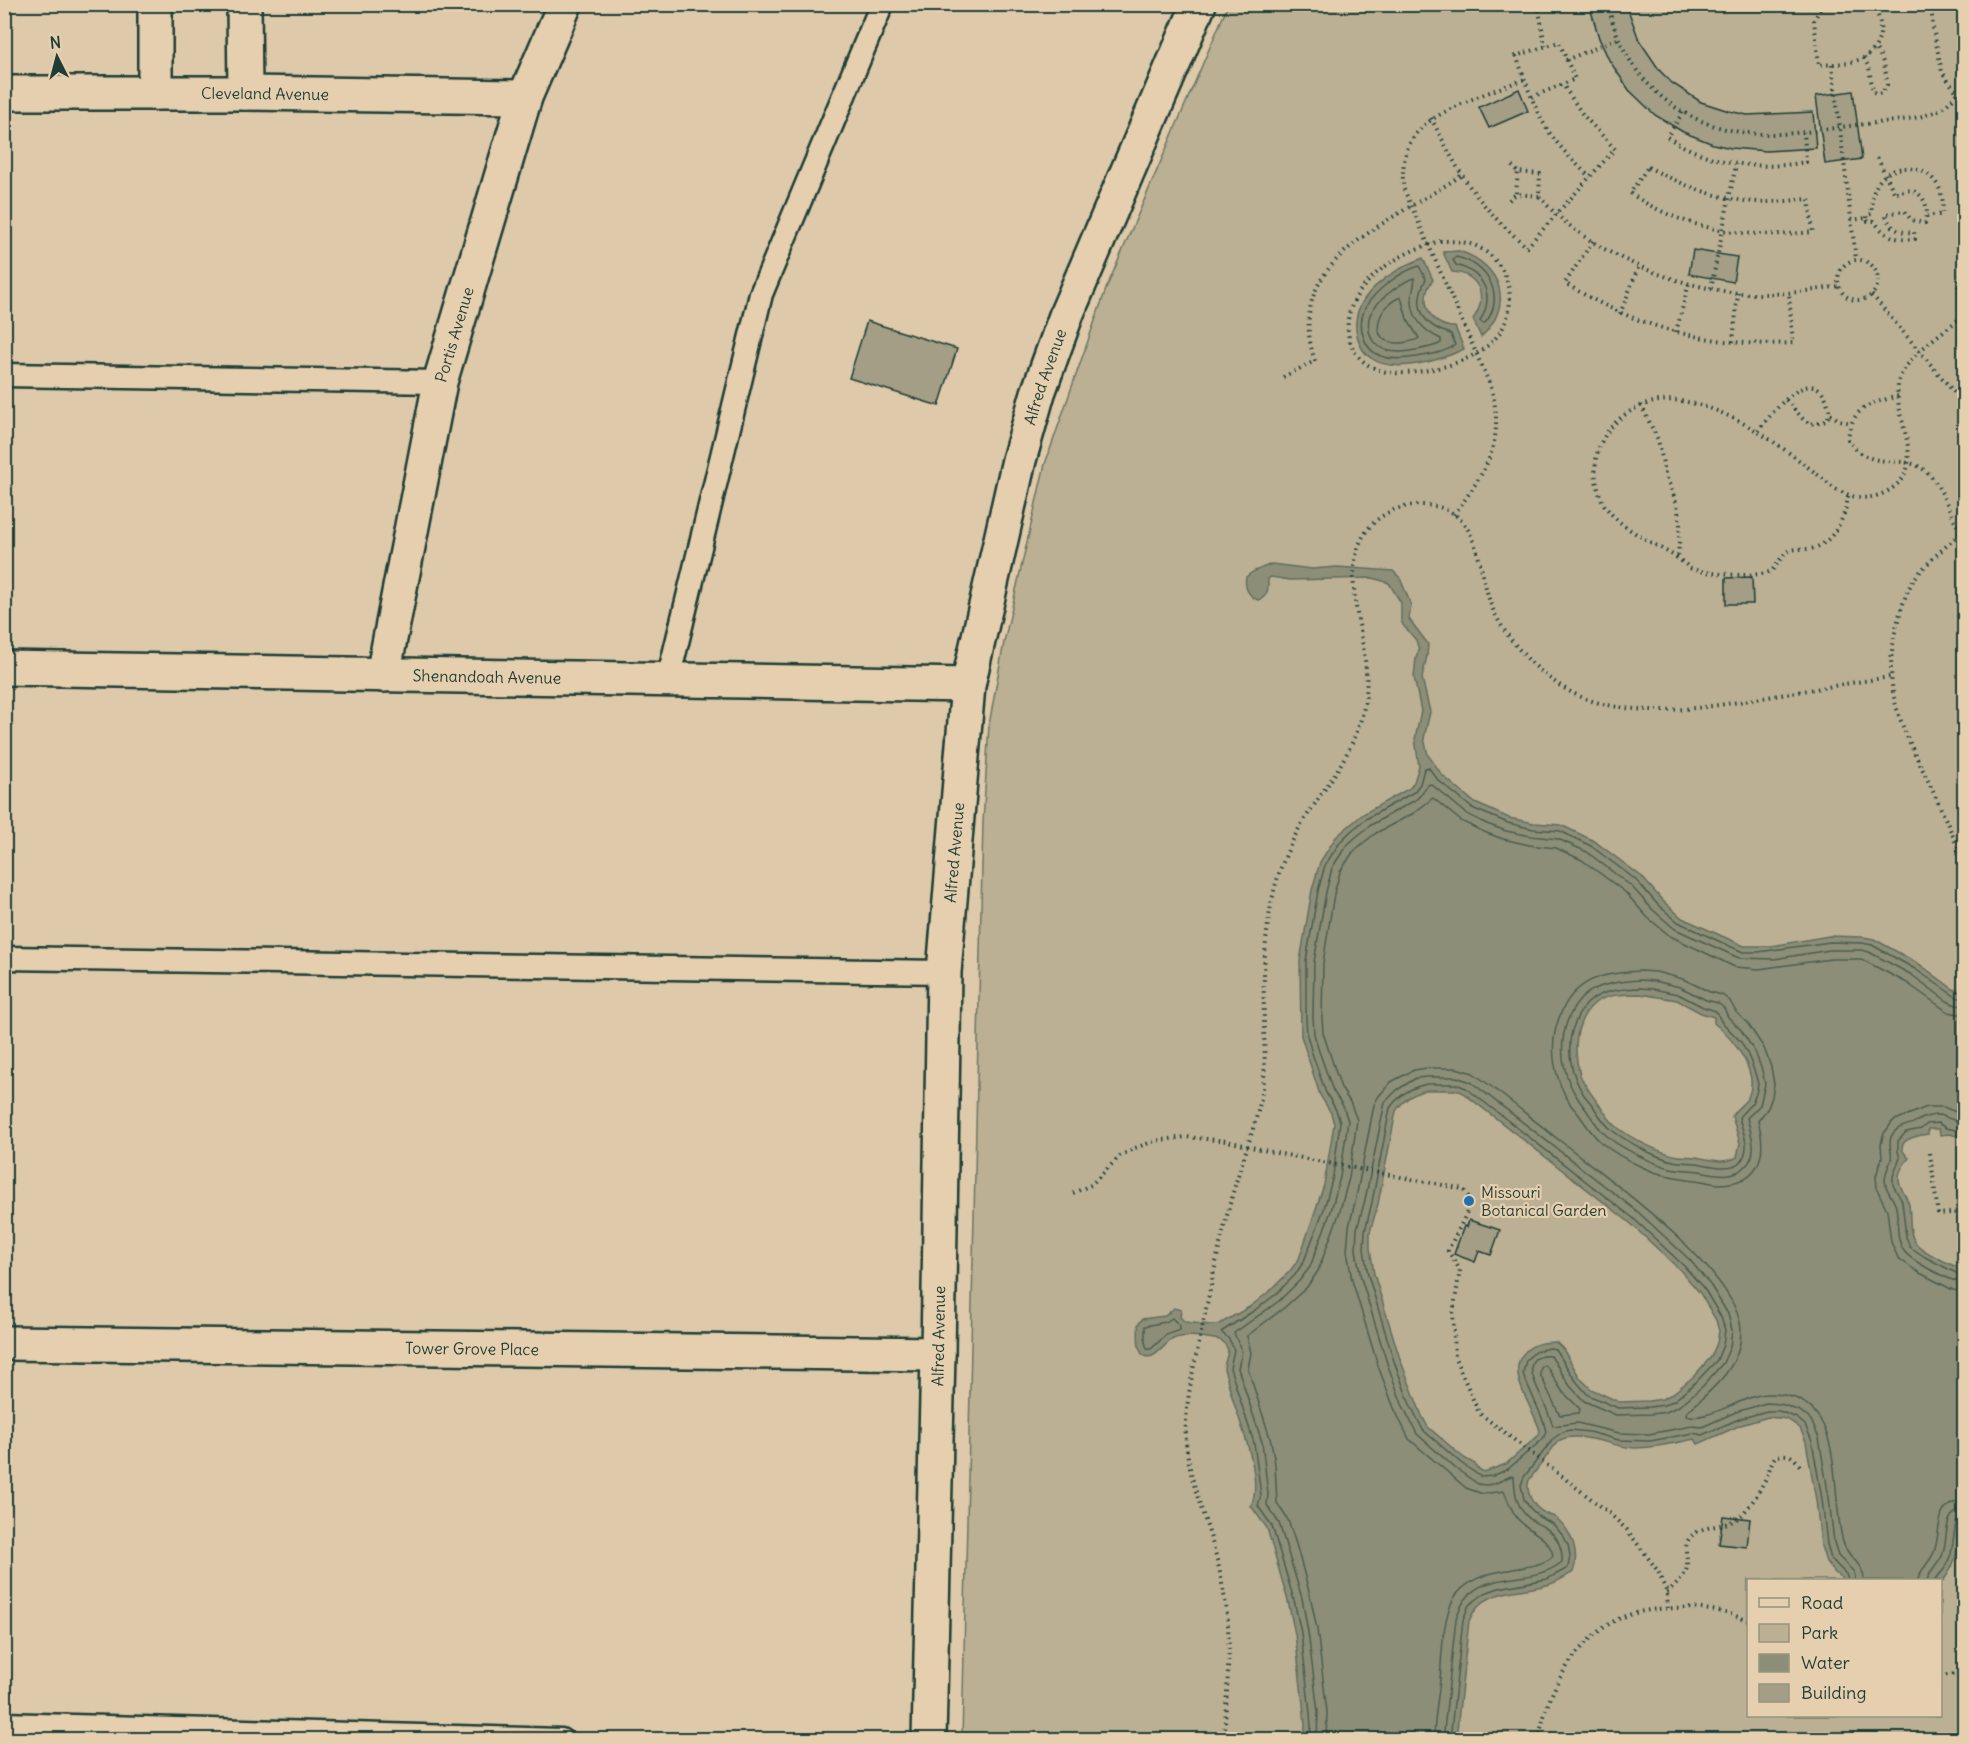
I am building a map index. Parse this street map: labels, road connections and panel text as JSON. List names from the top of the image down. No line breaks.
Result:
{"streets":{"street":["Cleveland Avenue","Portis Avenue","Alfred Avenue","Shenandoah Avenue","Tower Grove Place"]},"crossings":[["Cleveland Avenue","Portis Avenue"],["Portis Avenue","Shenandoah Avenue"],["Alfred Avenue","Shenandoah Avenue"],["Alfred Avenue","Tower Grove Place"]],"places":["Missouri Botanical Garden"],"legend":["Road","Park","Water","Building"],"north":"top"}
